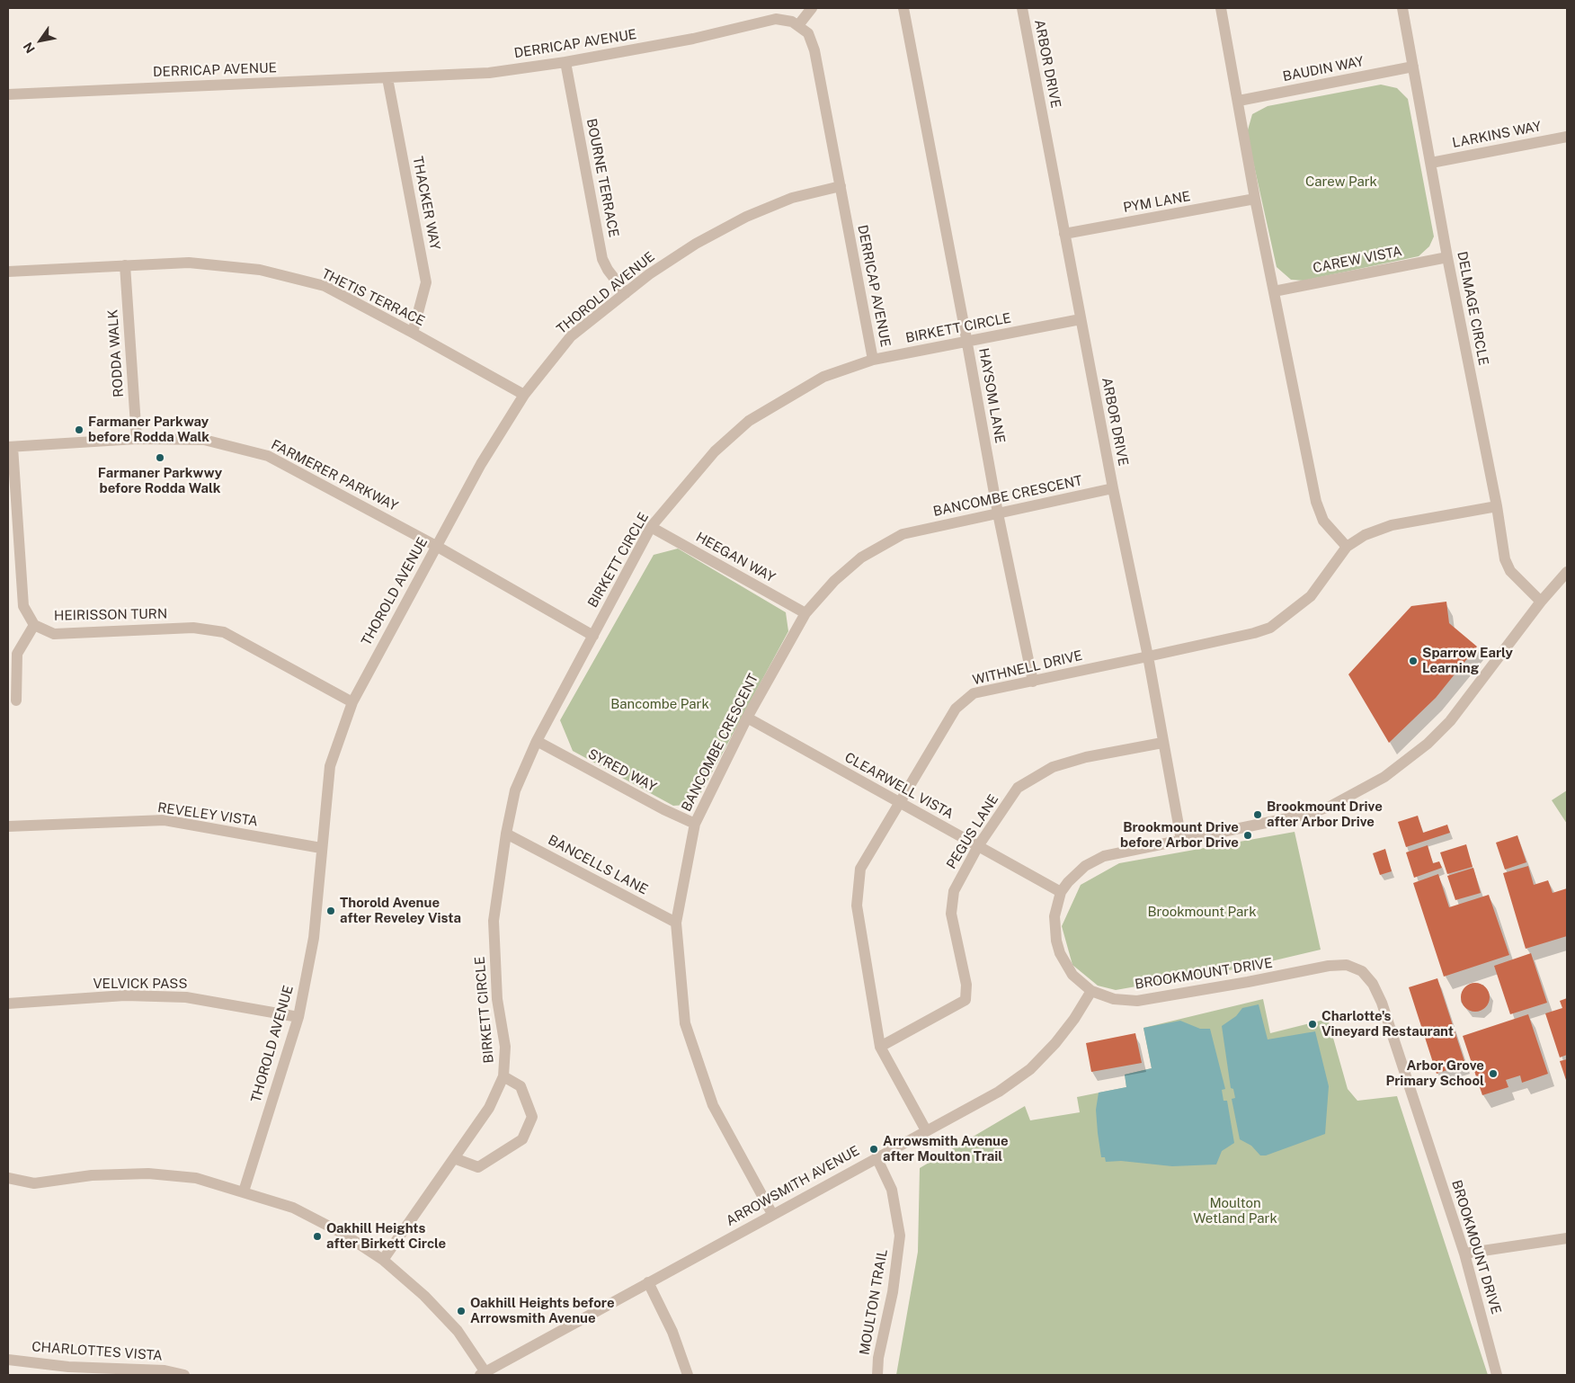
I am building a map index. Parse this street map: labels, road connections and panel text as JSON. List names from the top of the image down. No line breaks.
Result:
{"streets":{"street":["DERRICAP AVENUE","ARBOR DRIVE","BAUDIN WAY","LARKINS WAY","BOURNE TERRACE","PYM LANE","THACKER WAY","CAREW VISTA","THOROLD AVENUE","THETIS TERRACE","DELMAGE CIRCLE","BIRKETT CIRCLE","RODDA WALK","HAYSOM LANE","FARMERER PARKWAY","BANCOMBE CRESCENT","HEEGAN WAY","HEIRISSON TURN","WITHNELL DRIVE","SYRED WAY","CLEARWELL VISTA","REVELEY VISTA","PEGUS LANE","BANCELLS LANE","BROOKMOUNT DRIVE","VELVICK PASS","ARROWSMITH AVENUE","MOULTON TRAIL","CHARLOTTES VISTA"]},"crossings":[["DERRICAP AVENUE","BOURNE TERRACE"],["DERRICAP AVENUE","THACKER WAY"],["DERRICAP AVENUE","THOROLD AVENUE"],["DERRICAP AVENUE","BIRKETT CIRCLE"],["ARBOR DRIVE","PYM LANE"],["ARBOR DRIVE","BIRKETT CIRCLE"],["ARBOR DRIVE","BANCOMBE CRESCENT"],["ARBOR DRIVE","WITHNELL DRIVE"],["ARBOR DRIVE","PEGUS LANE"],["ARBOR DRIVE","BROOKMOUNT DRIVE"],["BAUDIN WAY","DELMAGE CIRCLE"],["LARKINS WAY","DELMAGE CIRCLE"],["BOURNE TERRACE","THOROLD AVENUE"],["THACKER WAY","THETIS TERRACE"],["CAREW VISTA","DELMAGE CIRCLE"],["THOROLD AVENUE","THETIS TERRACE"],["THOROLD AVENUE","FARMERER PARKWAY"],["THOROLD AVENUE","HEIRISSON TURN"],["THOROLD AVENUE","REVELEY VISTA"],["THOROLD AVENUE","VELVICK PASS"],["THETIS TERRACE","RODDA WALK"],["DELMAGE CIRCLE","WITHNELL DRIVE"],["DELMAGE CIRCLE","BROOKMOUNT DRIVE"],["BIRKETT CIRCLE","HAYSOM LANE"],["BIRKETT CIRCLE","FARMERER PARKWAY"],["BIRKETT CIRCLE","HEEGAN WAY"],["BIRKETT CIRCLE","SYRED WAY"],["BIRKETT CIRCLE","BANCELLS LANE"],["RODDA WALK","FARMERER PARKWAY"],["HAYSOM LANE","BANCOMBE CRESCENT"],["HAYSOM LANE","WITHNELL DRIVE"],["FARMERER PARKWAY","HEIRISSON TURN"],["BANCOMBE CRESCENT","HEEGAN WAY"],["BANCOMBE CRESCENT","SYRED WAY"],["BANCOMBE CRESCENT","CLEARWELL VISTA"],["BANCOMBE CRESCENT","BANCELLS LANE"],["BANCOMBE CRESCENT","ARROWSMITH AVENUE"],["WITHNELL DRIVE","CLEARWELL VISTA"],["WITHNELL DRIVE","PEGUS LANE"],["WITHNELL DRIVE","ARROWSMITH AVENUE"],["CLEARWELL VISTA","PEGUS LANE"],["CLEARWELL VISTA","BROOKMOUNT DRIVE"],["BROOKMOUNT DRIVE","ARROWSMITH AVENUE"],["ARROWSMITH AVENUE","MOULTON TRAIL"]],"parks":["Carew Park","Bancombe Park","Brookmount Park","Moulton Wetland Park"],"places":["Farmaner Parkway before Rodda Walk","Farmaner Parkwwy before Rodda Walk","Sparrow Early Learning","Brookmount Drive after Arbor Drive","Brookmount Drive before Arbor Drive","Thorold Avenue after Reveley Vista","Charlotte's Vineyard Restaurant","Arbor Grove Primary School","Arrowsmith Avenue after Moulton Trail","Oakhill Heights after Birkett Circle","Oakhill Heights before Arrowsmith Avenue"],"north":"bottom left"}
